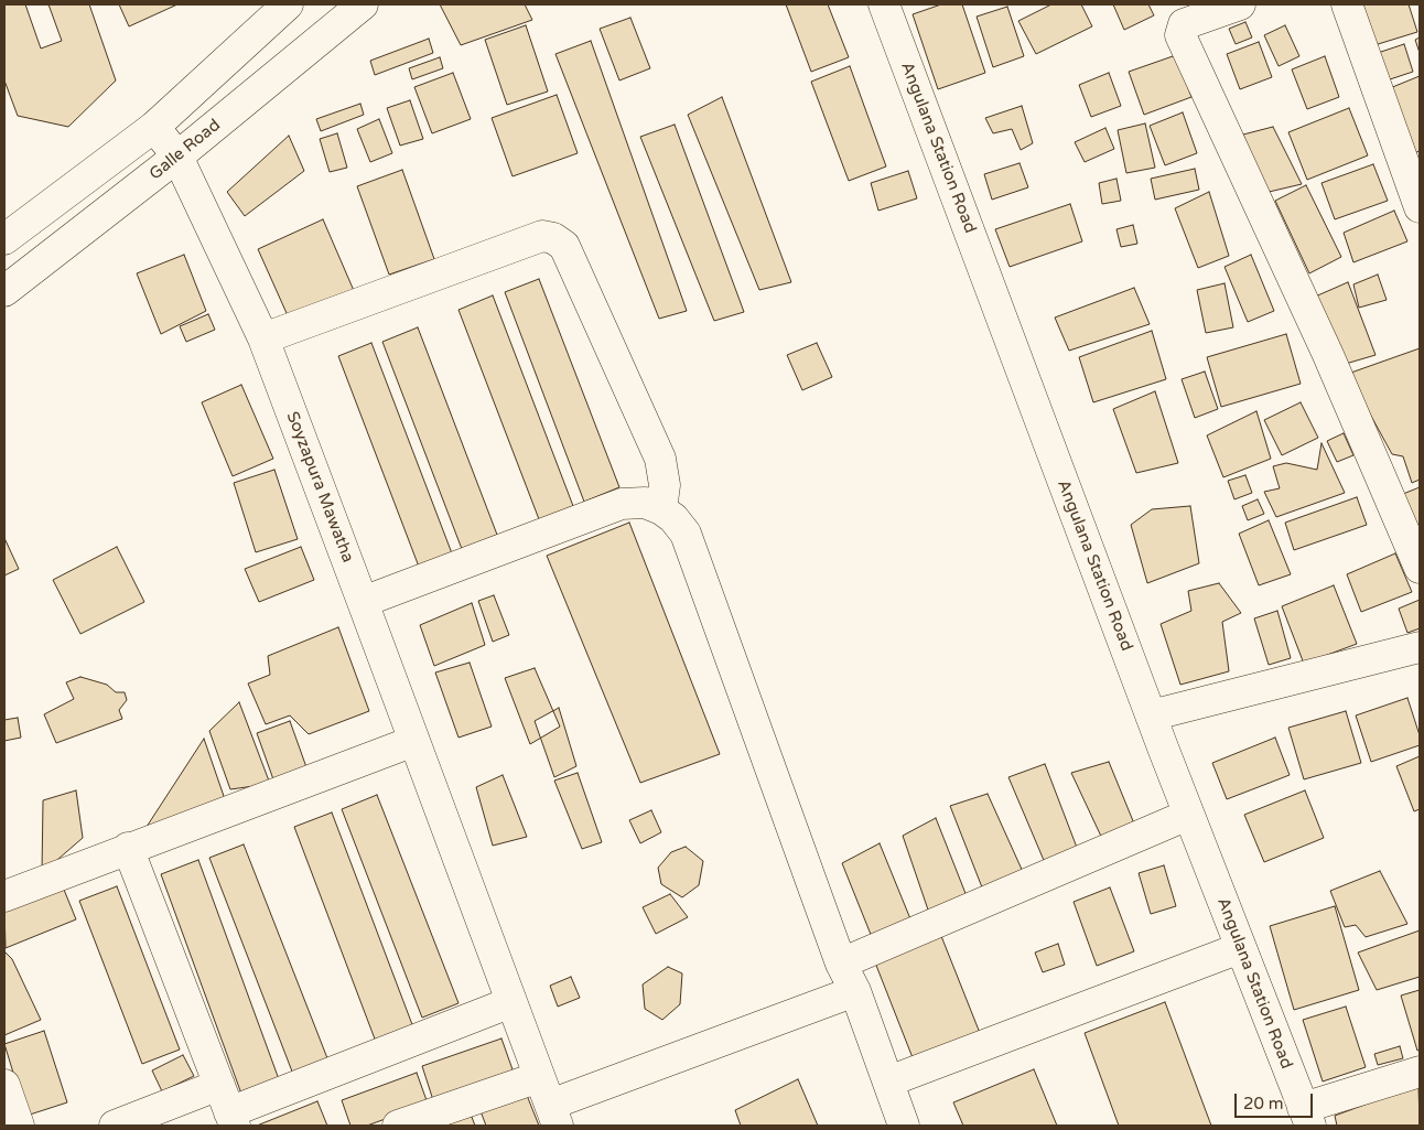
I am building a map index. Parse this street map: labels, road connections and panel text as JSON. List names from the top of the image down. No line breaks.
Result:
{"streets":{"main road":["Angulana Station Road","Galle Road","Soyzapura Mawatha"]},"crossings":[["Galle Road","Soyzapura Mawatha"]],"scale_bar":"20 m"}
